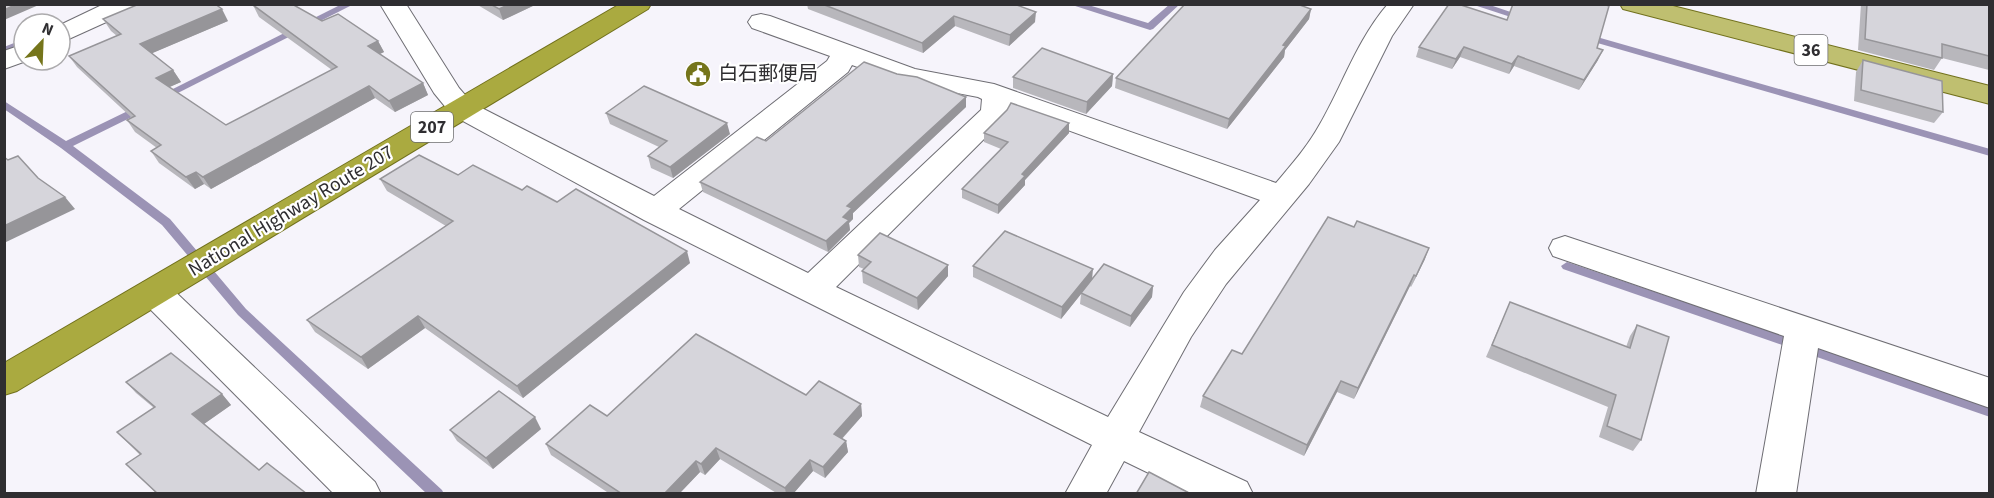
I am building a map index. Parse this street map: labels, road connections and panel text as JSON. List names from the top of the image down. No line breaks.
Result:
{"streets":{"highway":["207","National Highway Route 207"],"main road":["36"]},"places":{"public building":["白石郵便局"]},"north":"top right"}
